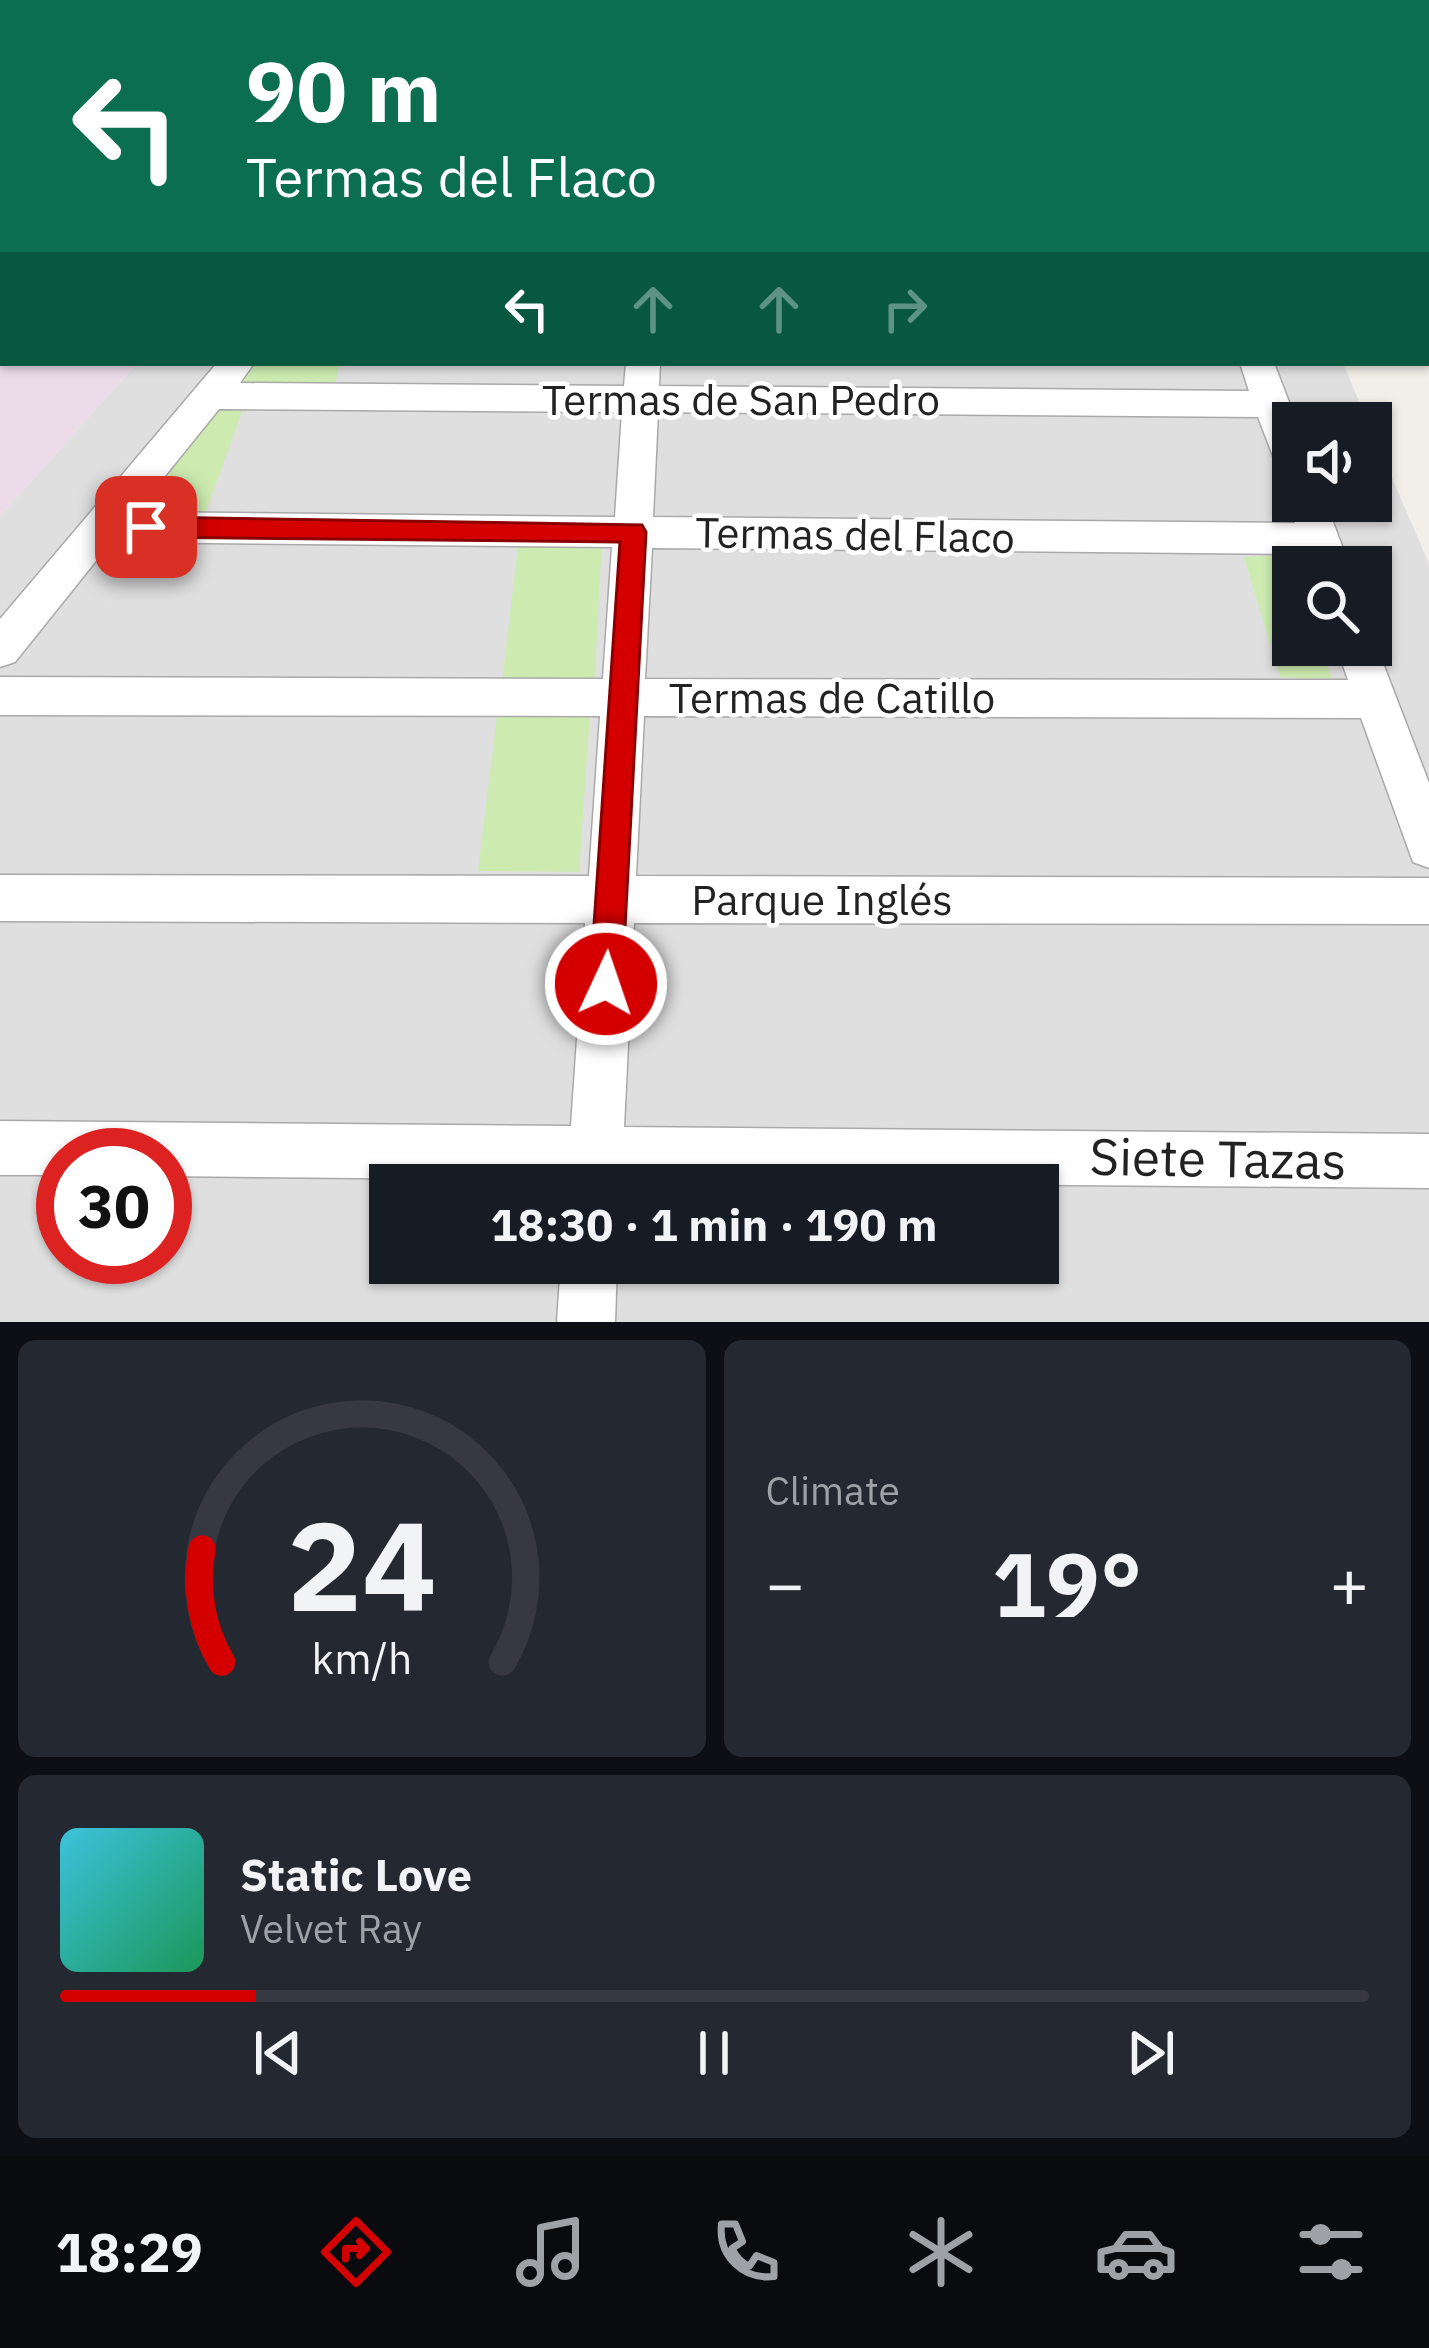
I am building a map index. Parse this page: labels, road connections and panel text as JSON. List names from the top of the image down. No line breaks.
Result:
{"streets":{"street":["Termas de San Pedro","Termas del Flaco","Termas de Catillo","Parque Inglés","Siete Tazas"]},"page":{"turn":["90 m","Termas del Flaco"],"limit":"30","trip":"18:30 · 1 min · 190 m","tile":"Climate","heat":["−","19°","+"],"song":["Static Love","Velvet Ray"],"tabs":"18:29","gauge":["24","km/h"]}}
